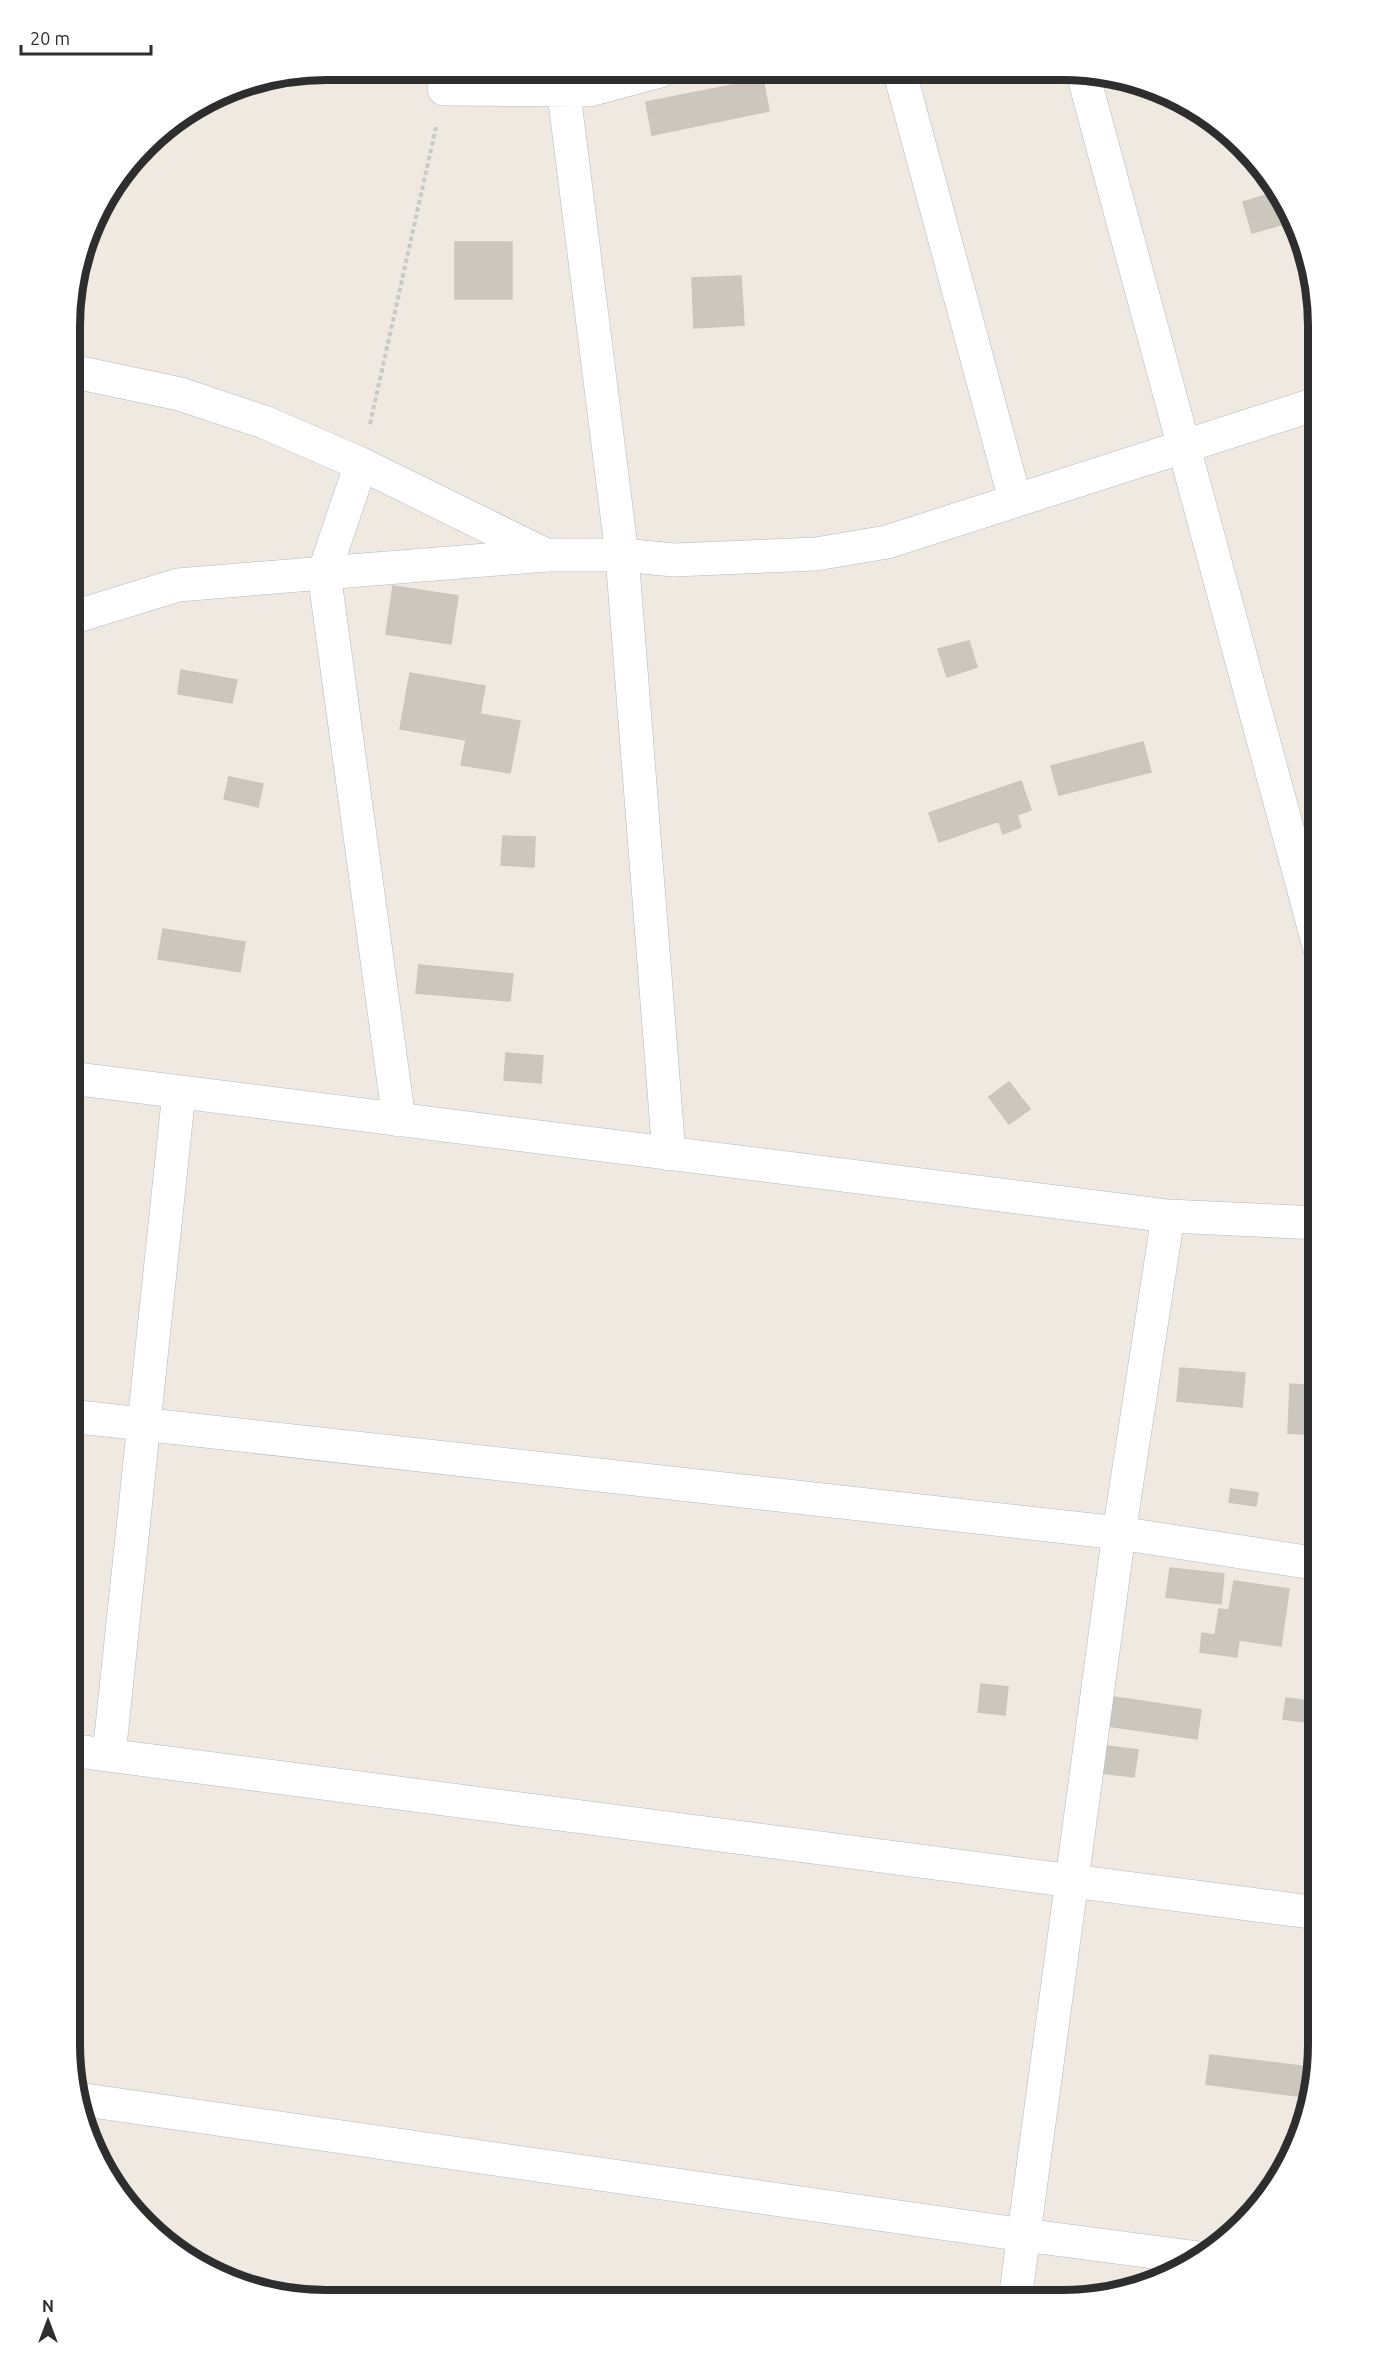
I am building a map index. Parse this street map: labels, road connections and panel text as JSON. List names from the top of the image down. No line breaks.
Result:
{"scale_bar":"20 m","north":"top"}
